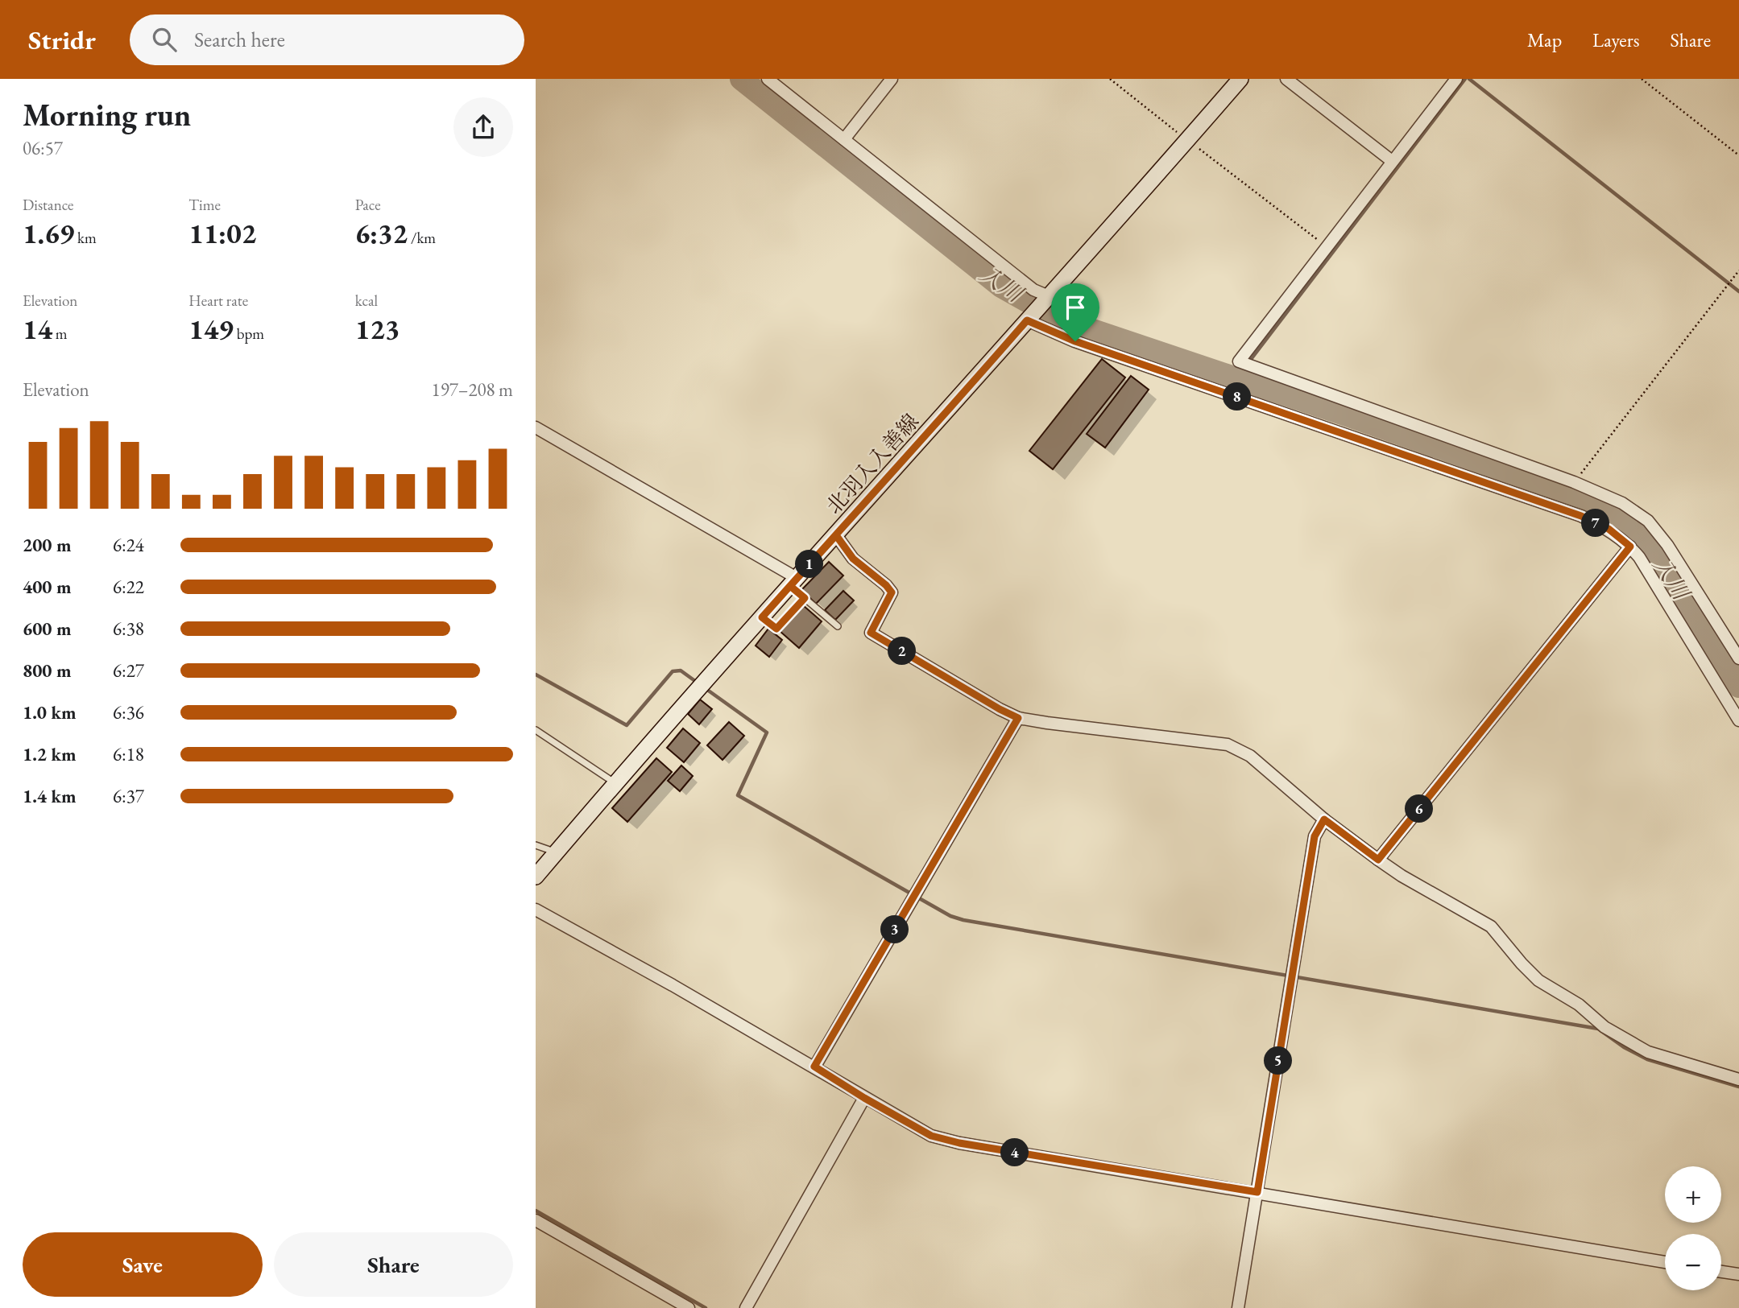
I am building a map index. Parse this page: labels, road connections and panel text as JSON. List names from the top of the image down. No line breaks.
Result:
{"streets":{"main road":["北羽入入善線"]},"water":["入川"],"page":{"header":"Stridr","search":"Search here","nav":["Map","Layers","Share"],"heading":["Morning run","06:57"],"stats":[["Distance","1.69 km"],["Time","11:02"],["Pace","6:32 /km"],["Elevation","14 m"],["Heart rate","149 bpm"],["kcal","123"]],"chart":["Elevation","197–208 m"],"pins":["8","7","1","2","6","3","5","4"],"list":[{"name":"200 m","note":"6:24"},{"name":"400 m","note":"6:22"},{"name":"600 m","note":"6:38"},{"name":"800 m","note":"6:27"},{"name":"1.0 km","note":"6:36"},{"name":"1.2 km","note":"6:18"},{"name":"1.4 km","note":"6:37"}],"map_buttons":["+","−"],"buttons":["Save","Share"]}}
